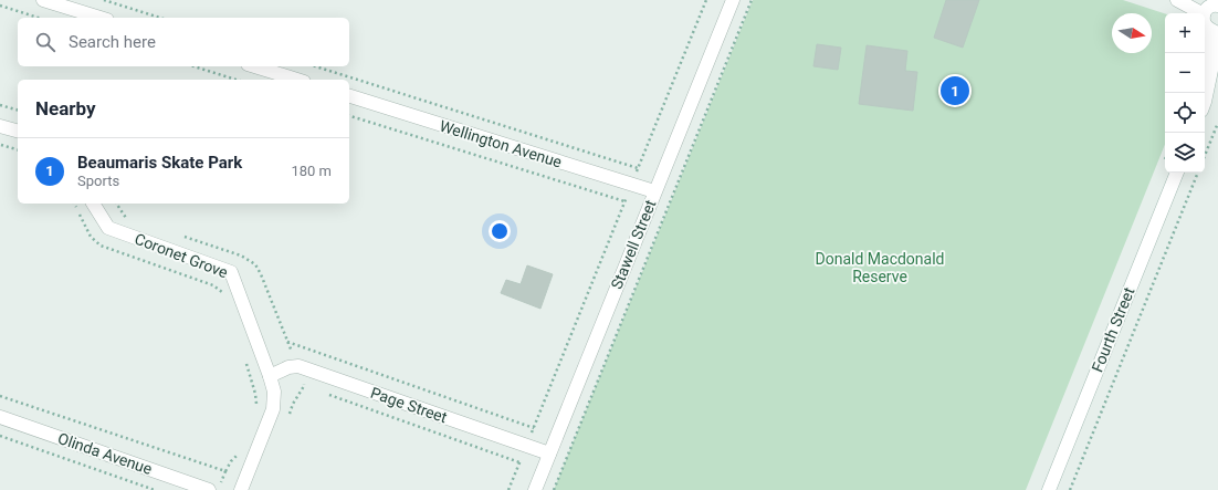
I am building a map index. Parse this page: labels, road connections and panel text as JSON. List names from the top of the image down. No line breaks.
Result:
{"streets":{"street":["Wellington Avenue","Stawell Street","Coronet Grove","Fourth Street","Page Street","Olinda Avenue"]},"crossings":[["Wellington Avenue","Stawell Street"],["Stawell Street","Page Street"],["Coronet Grove","Page Street"]],"parks":["Donald Macdonald Reserve"],"north":"right","page":{"map_buttons":["+","−"],"search":"Search here","pins":"1","heading":"Nearby","list":[{"mark":"1","name":"Beaumaris Skate Park","note":"Sports","value":"180 m"}]}}
